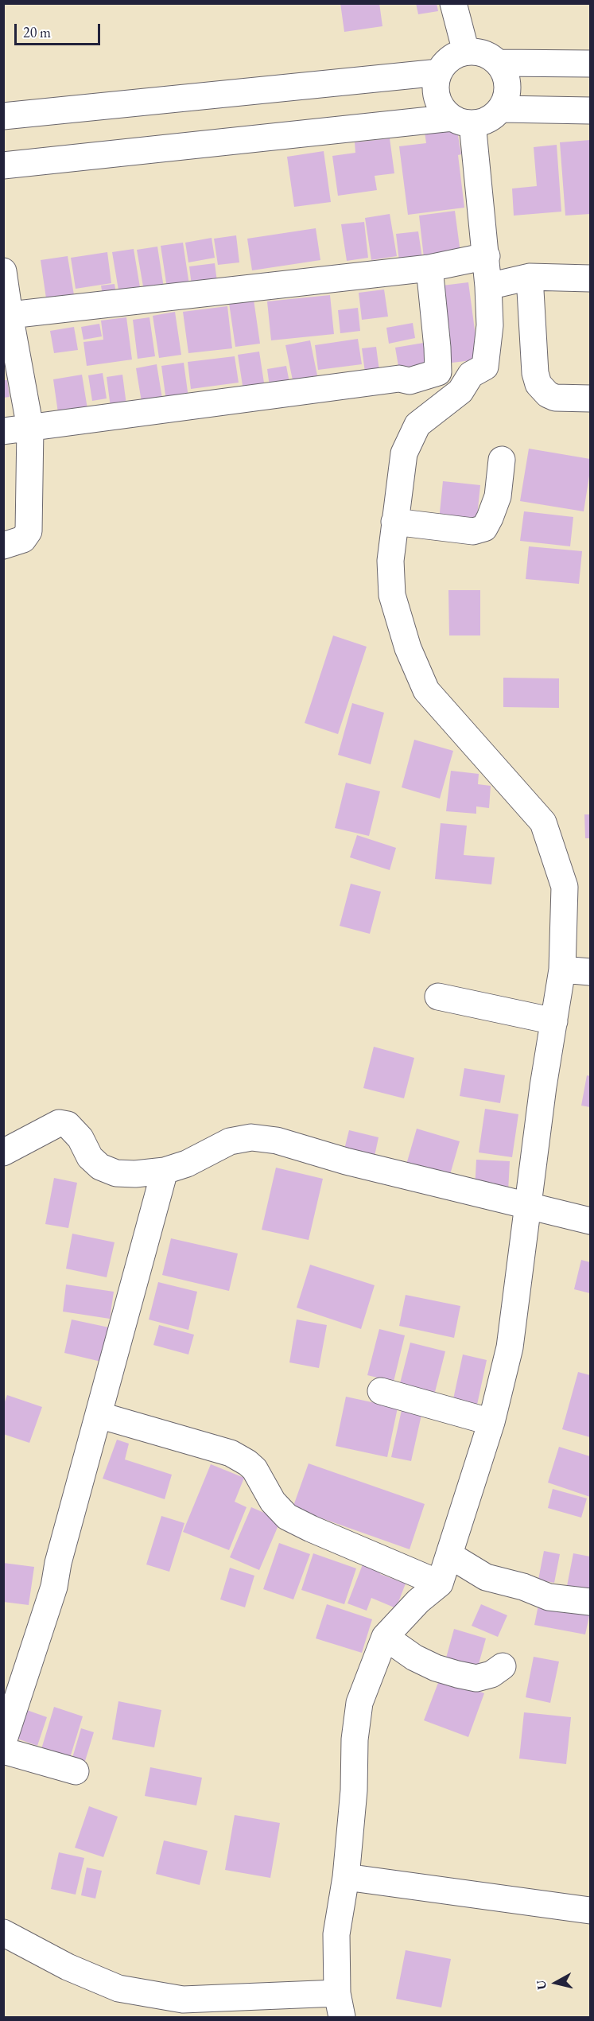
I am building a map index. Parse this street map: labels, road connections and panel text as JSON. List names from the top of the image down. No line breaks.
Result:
{"scale_bar":"20 m","north":"left"}
